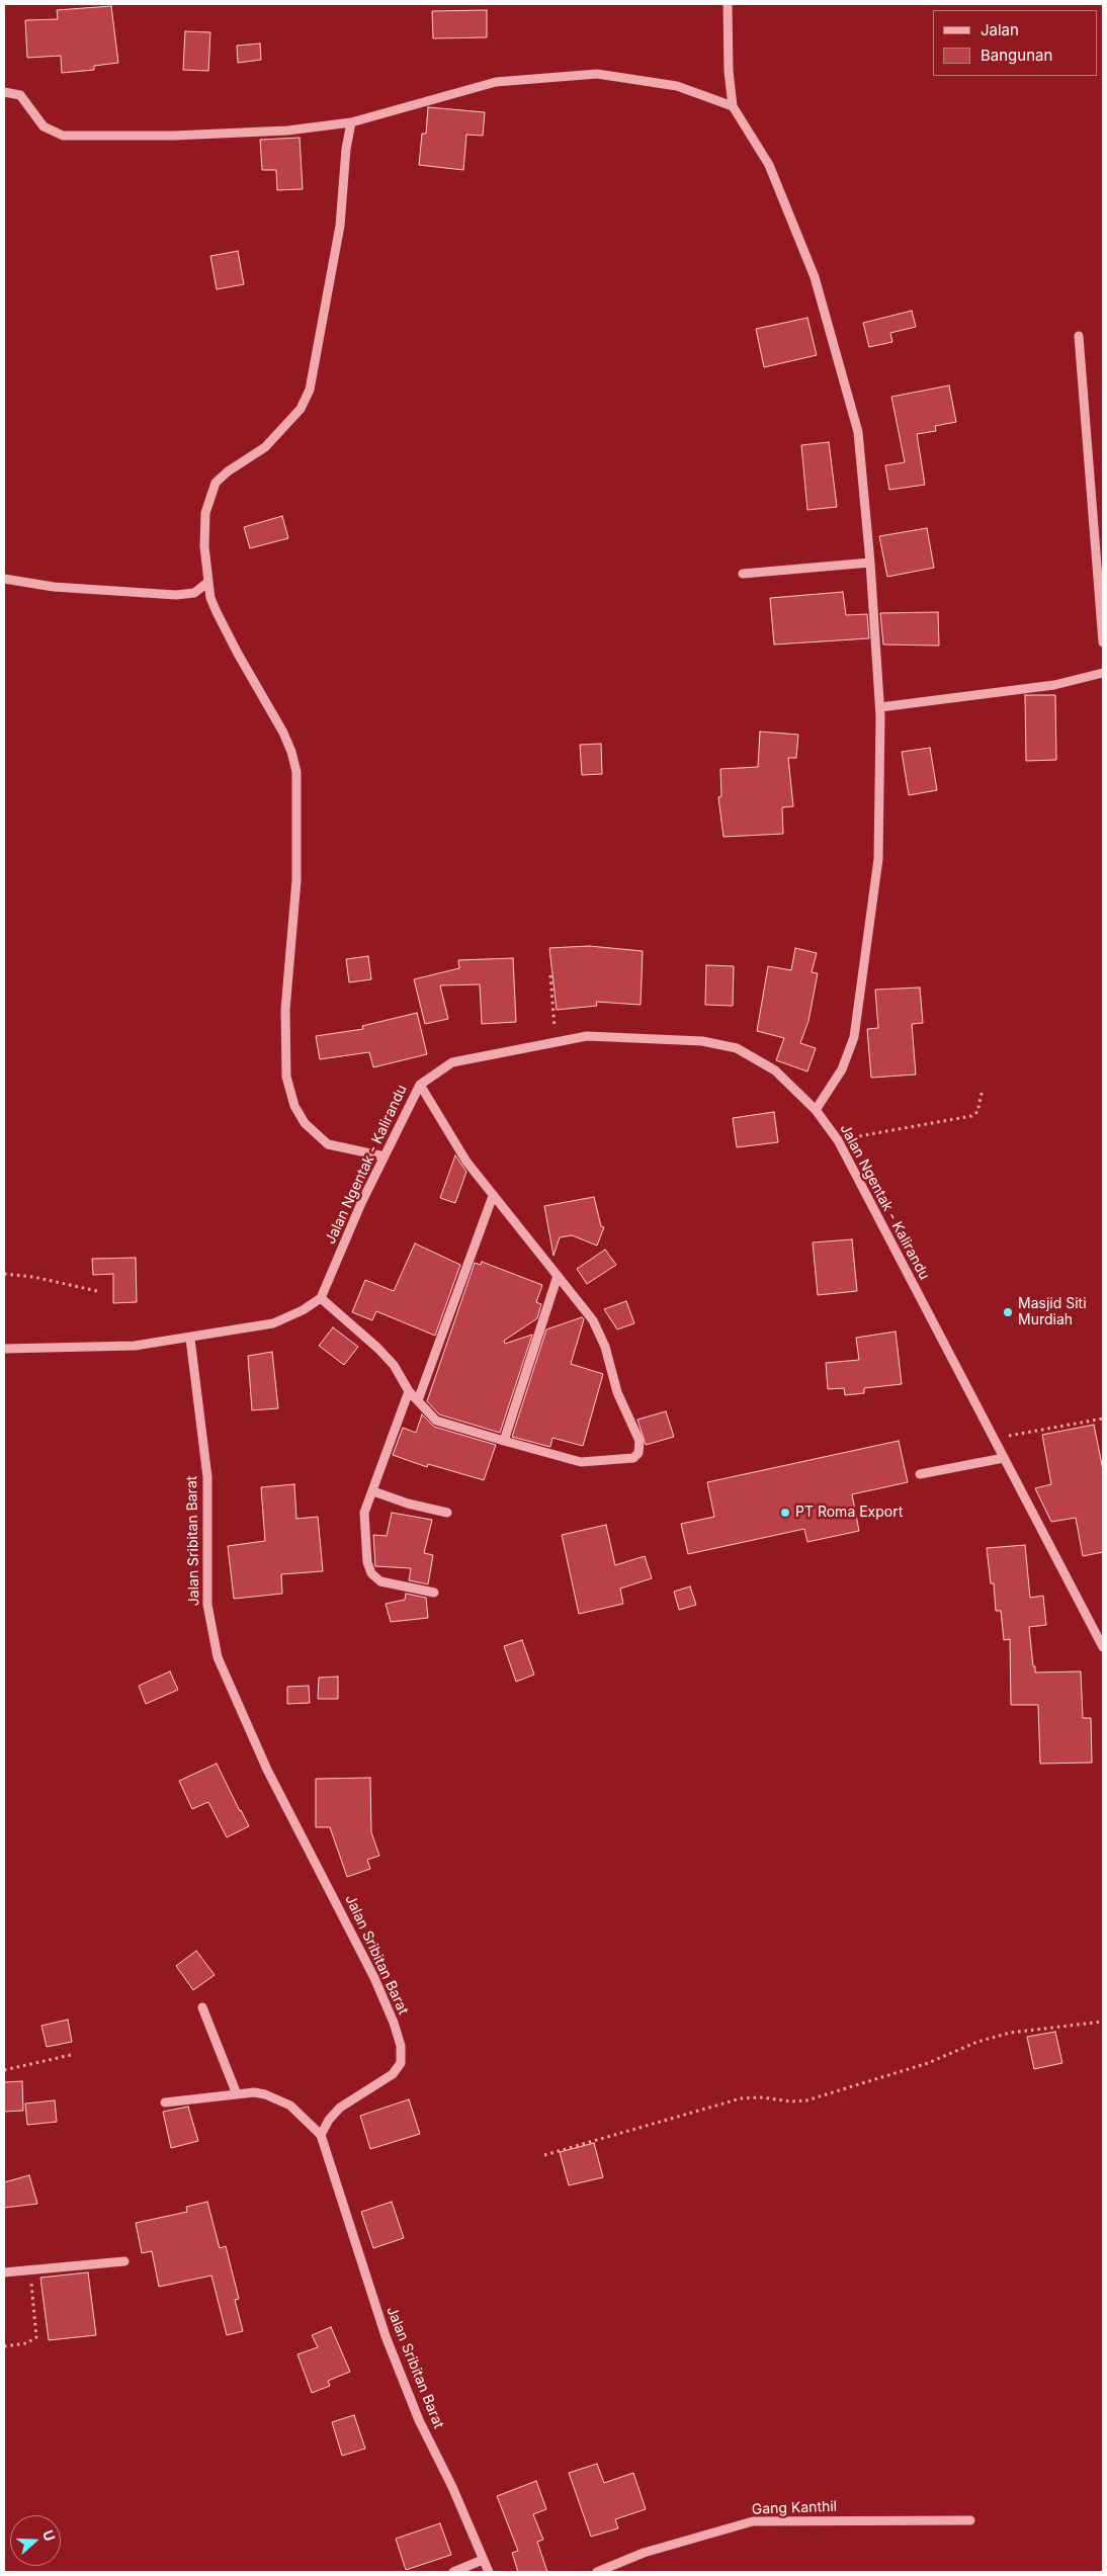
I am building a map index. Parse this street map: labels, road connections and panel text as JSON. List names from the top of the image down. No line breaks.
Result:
{"streets":{"street":["Jalan Ngentak - Kalirandu","Jalan Sribitan Barat","Gang Kanthil"]},"places":["Masjid Siti Murdiah","PT Roma Export"],"legend":["Jalan","Bangunan"],"north":"right"}
